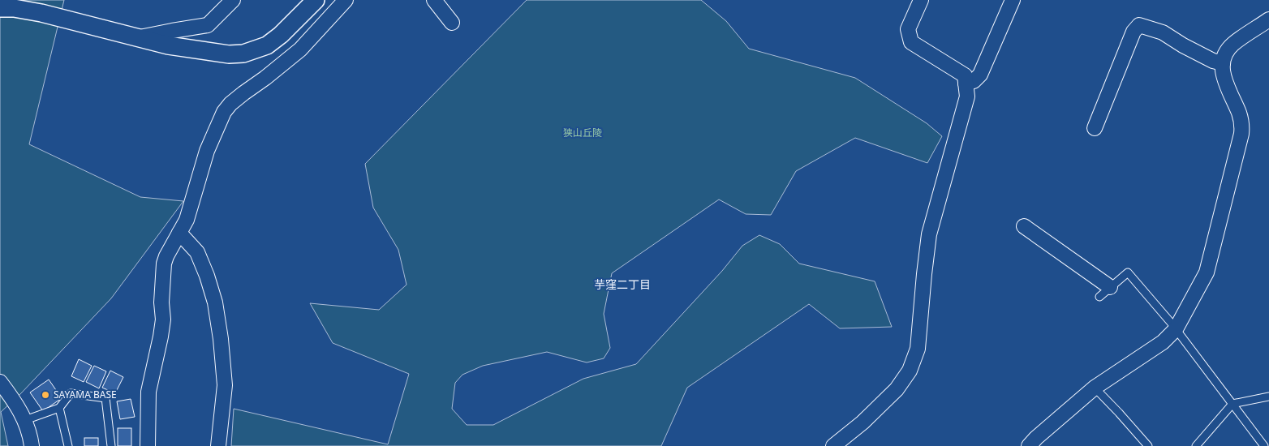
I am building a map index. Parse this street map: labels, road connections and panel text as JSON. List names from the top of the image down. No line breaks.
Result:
{"districts":["芋窪二丁目"],"parks":["狭山丘陵"],"places":["SAYAMA BASE"]}
